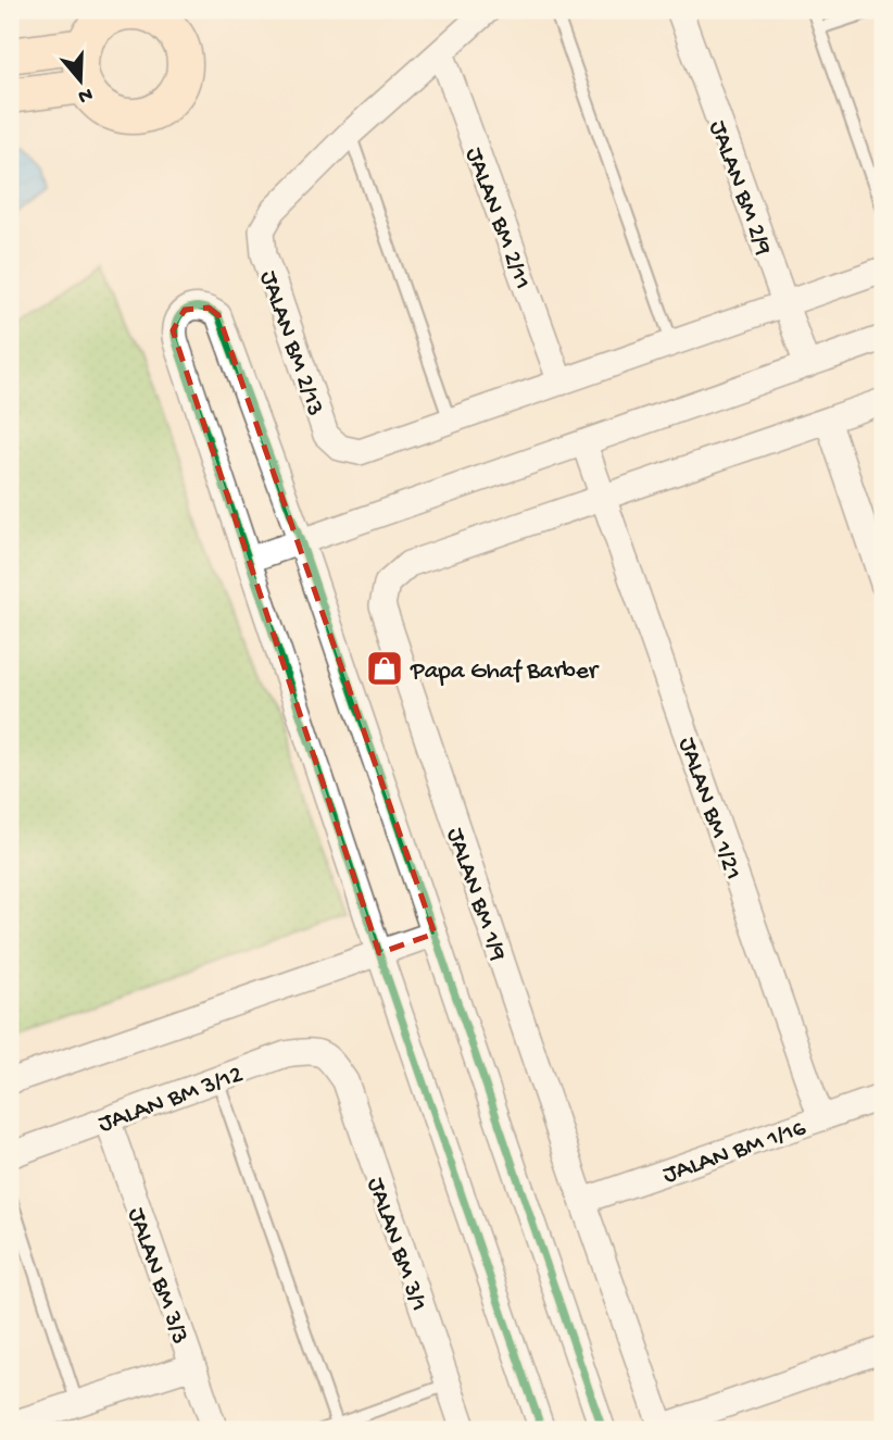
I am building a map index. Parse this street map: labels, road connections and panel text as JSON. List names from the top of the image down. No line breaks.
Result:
{"streets":{"street":["JALAN BM 2/9","JALAN BM 2/11","JALAN BM 2/13","JALAN BM 1/21","JALAN BM 1/9","JALAN BM 3/12","JALAN BM 1/16","JALAN BM 3/1","JALAN BM 3/3"]},"crossings":[["JALAN BM 1/21","JALAN BM 1/9"],["JALAN BM 1/21","JALAN BM 1/16"],["JALAN BM 1/9","JALAN BM 1/16"],["JALAN BM 3/12","JALAN BM 3/1"],["JALAN BM 3/12","JALAN BM 3/3"]],"places":{"shop":["Papa Ghaf Barber"]},"north":"bottom"}
